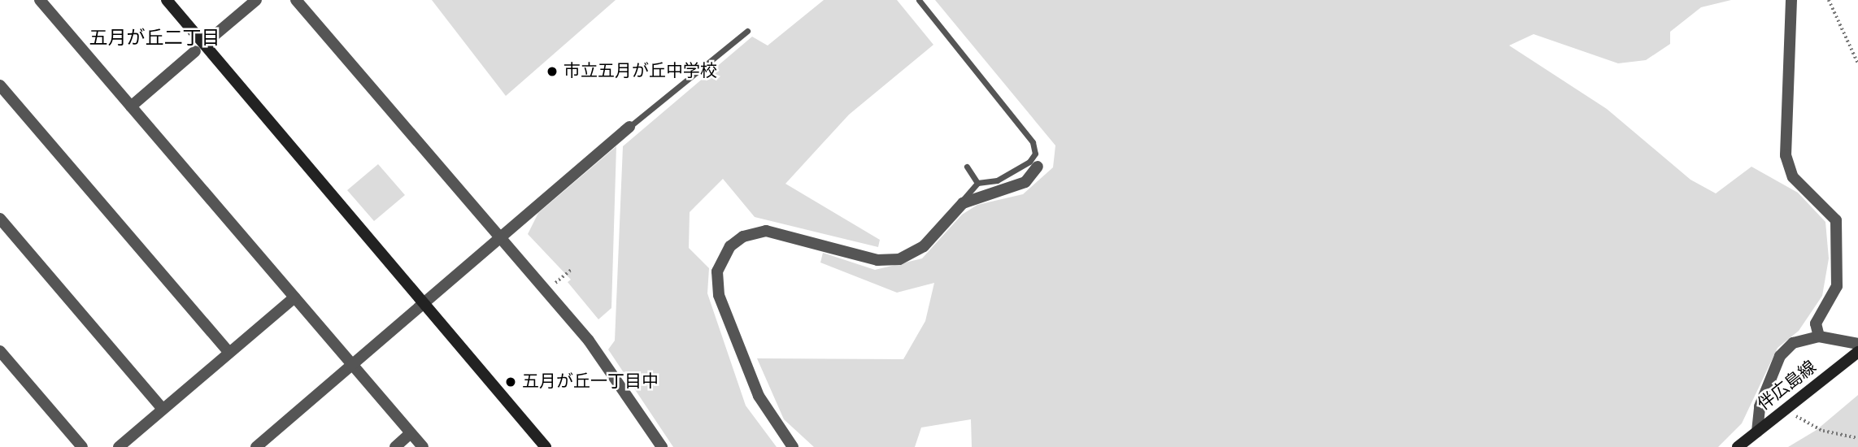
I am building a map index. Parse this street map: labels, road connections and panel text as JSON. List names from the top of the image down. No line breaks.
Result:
{"streets":{"street":["伴広島線"]},"districts":["五月が丘二丁目"],"places":["市立五月が丘中学校","五月が丘一丁目中"]}
